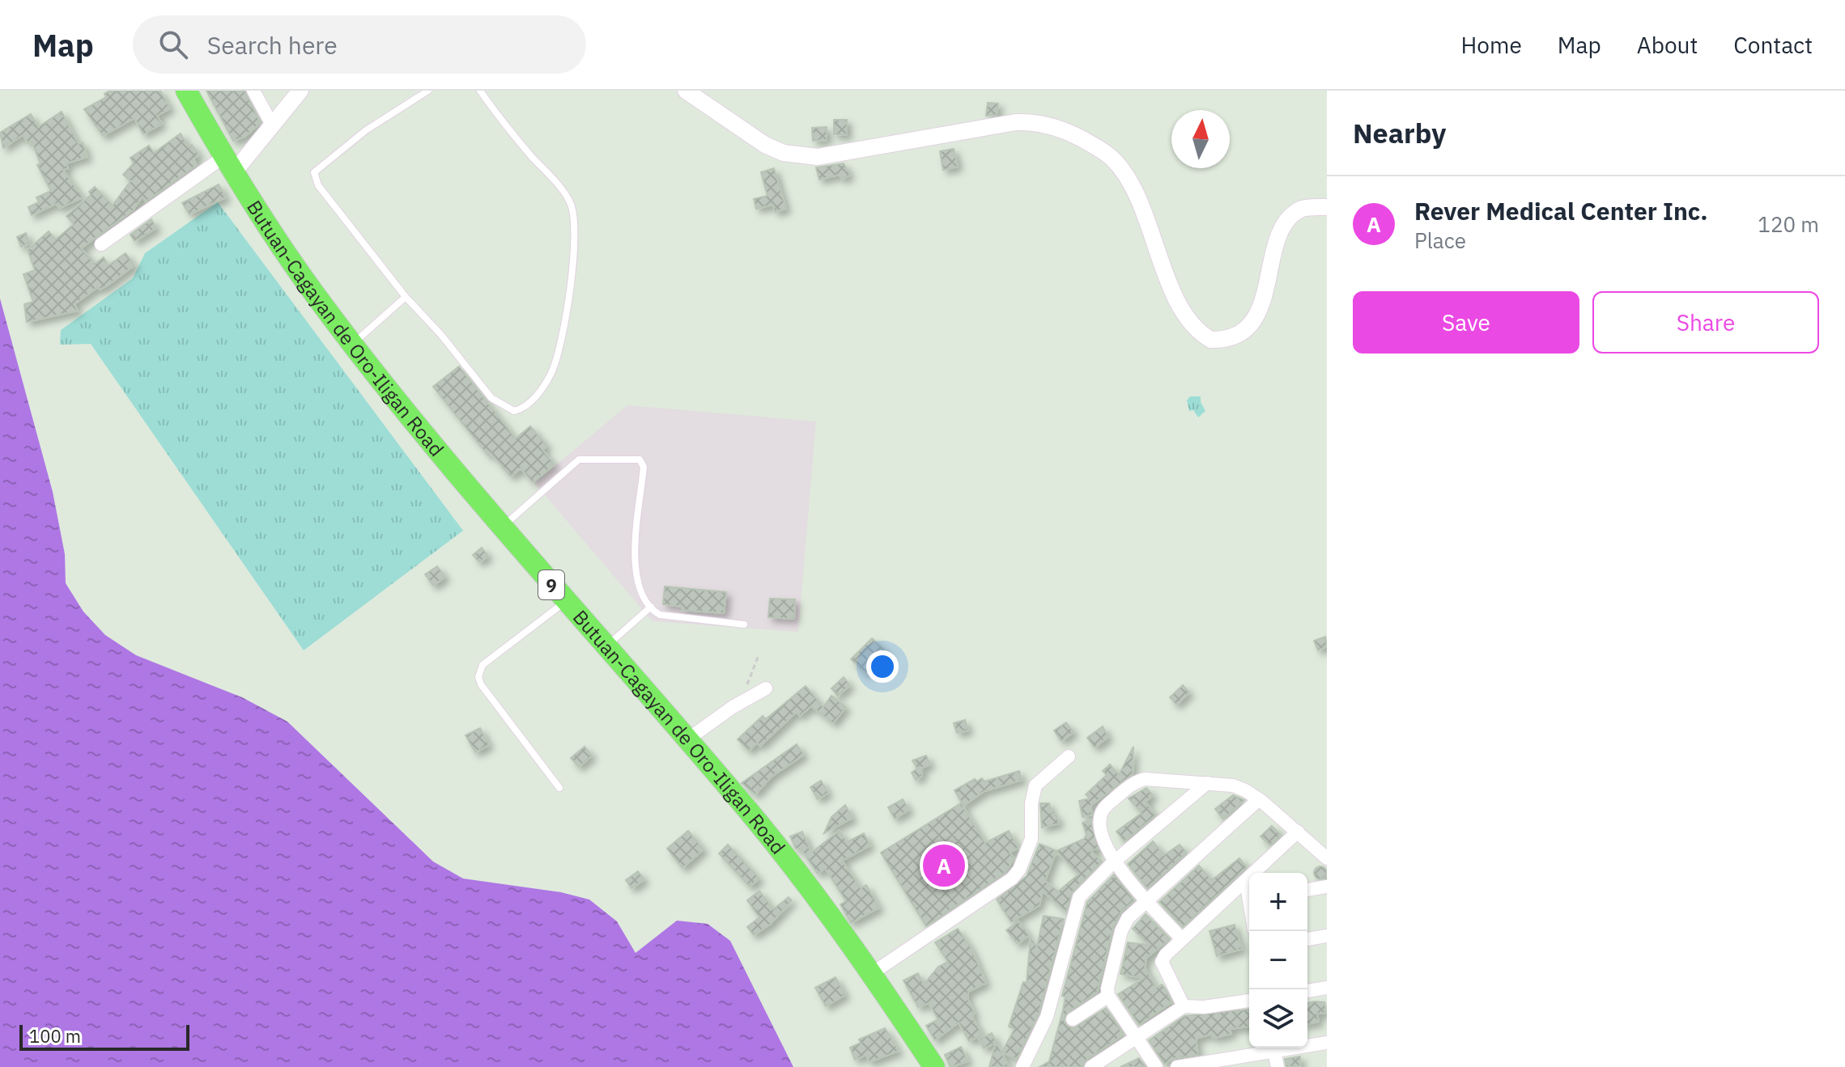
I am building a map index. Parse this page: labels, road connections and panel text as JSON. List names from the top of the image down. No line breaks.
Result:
{"streets":{"highway":["Butuan-Cagayan de Oro-Iligan Road","9"]},"scale_bar":"100 m","north":"top","page":{"header":"Map","search":"Search here","nav":["Home","Map","About","Contact"],"heading":"Nearby","list":[{"mark":"A","name":"Rever Medical Center Inc.","note":"Place","value":"120 m"}],"buttons":["Save","Share"],"pins":"A","map_buttons":["+","−"],"scale":"100 m"}}
